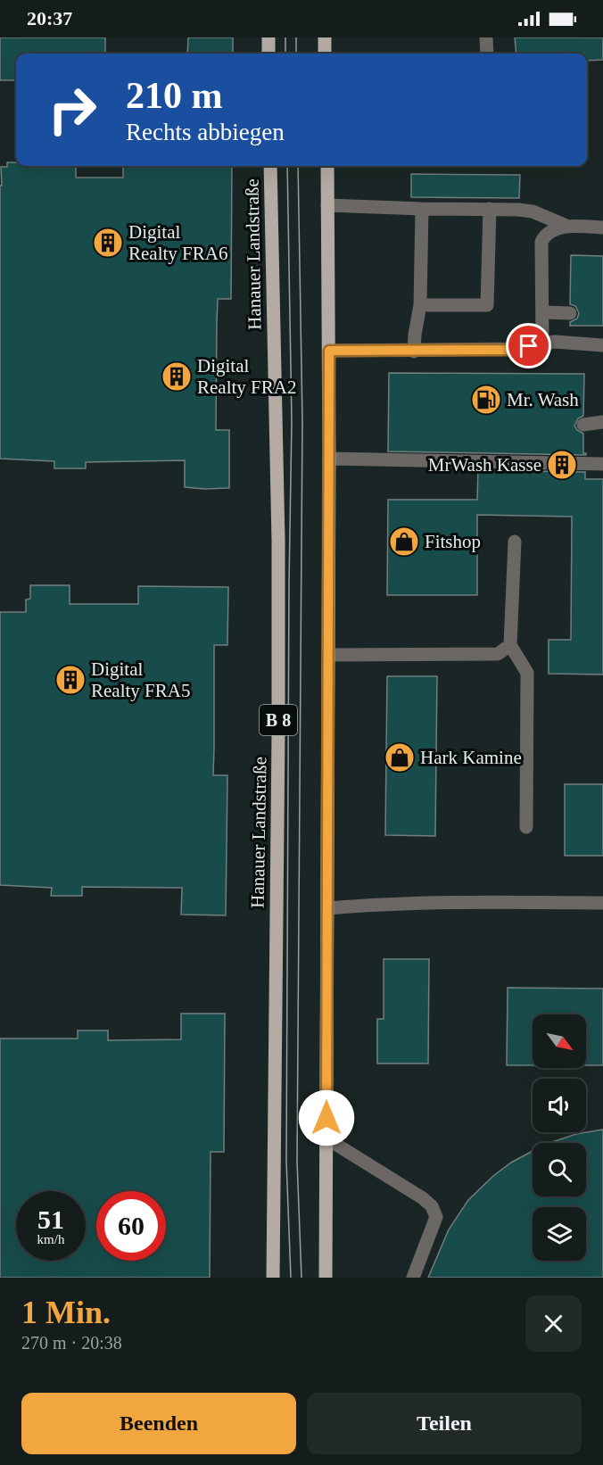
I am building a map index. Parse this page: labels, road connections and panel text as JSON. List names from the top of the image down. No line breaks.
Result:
{"streets":{"main road":["Hanauer Landstraße","B 8"]},"places":{"building":["Digital Realty FRA6","Digital Realty FRA2","MrWash Kasse","Digital Realty FRA5"],"fuel station":["Mr. Wash"],"shop":["Fitshop","Hark Kamine"]},"north":"bottom right","page":{"status":"20:37","turn":["210 m","Rechts abbiegen"],"speed":"51 km/h","limit":"60","heading":["1 Min.","270 m · 20:38"],"buttons":["Beenden","Teilen"]}}
